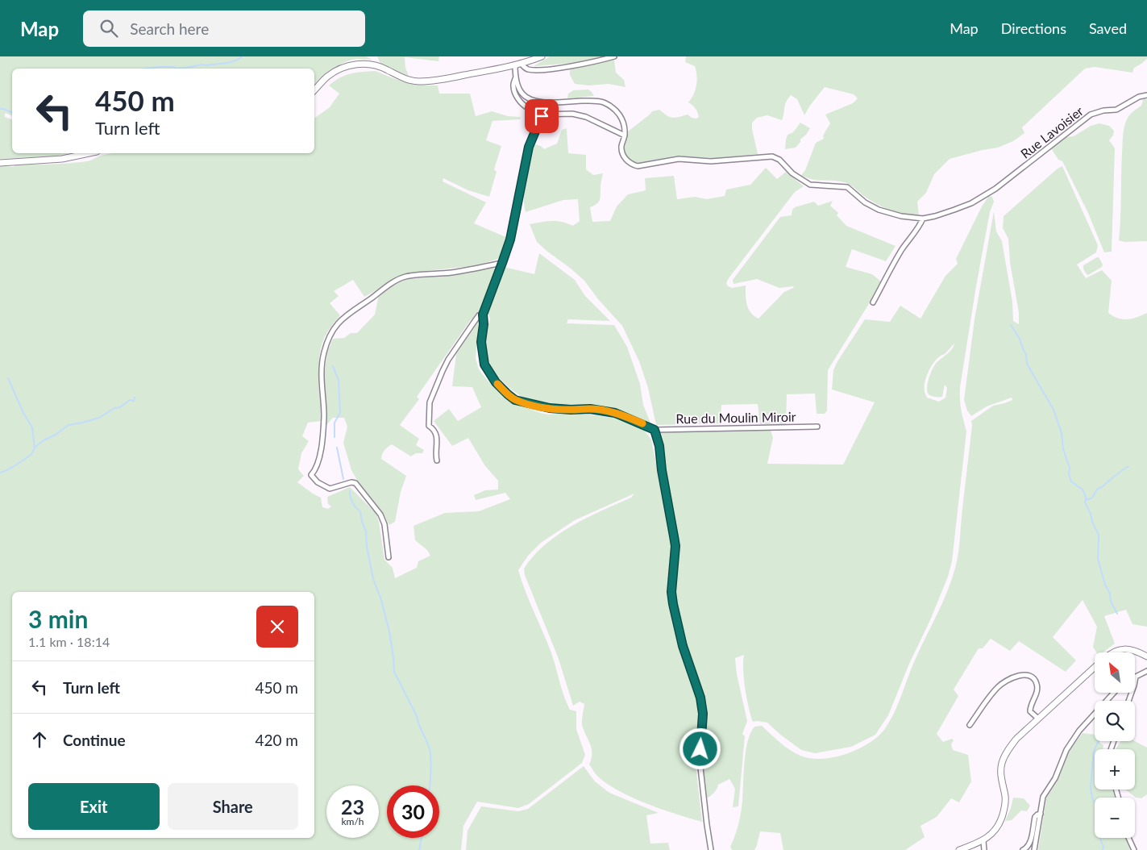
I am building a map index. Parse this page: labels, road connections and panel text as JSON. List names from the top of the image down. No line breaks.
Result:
{"streets":{"street":["Rue Lavoisier","Rue du Moulin Miroir"]},"north":"top left","page":{"header":"Map","search":"Search here","nav":["Map","Directions","Saved"],"turn":["450 m","Turn left"],"heading":["3 min","1.1 km · 18:14"],"map_buttons":["+","−"],"list":[{"name":"Turn left","value":"450 m"},{"name":"Continue","value":"420 m"}],"buttons":["Exit","Share"],"speed":"23 km/h","limit":"30"}}
